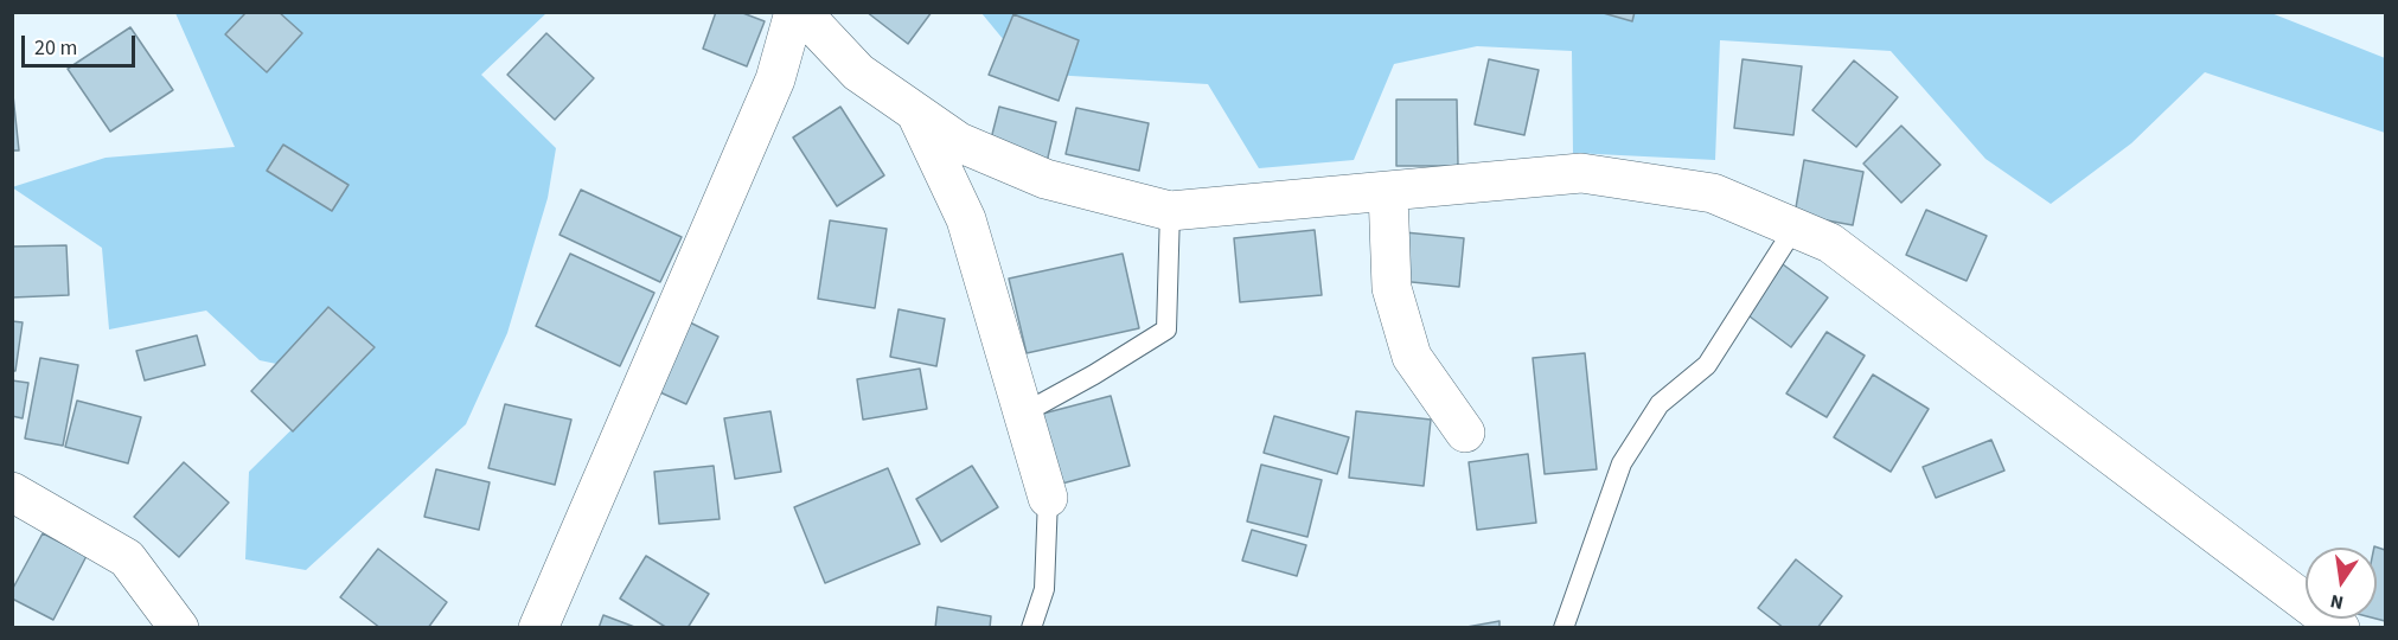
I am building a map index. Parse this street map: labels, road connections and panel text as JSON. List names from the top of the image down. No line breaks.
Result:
{"scale_bar":"20 m","north":"bottom"}
